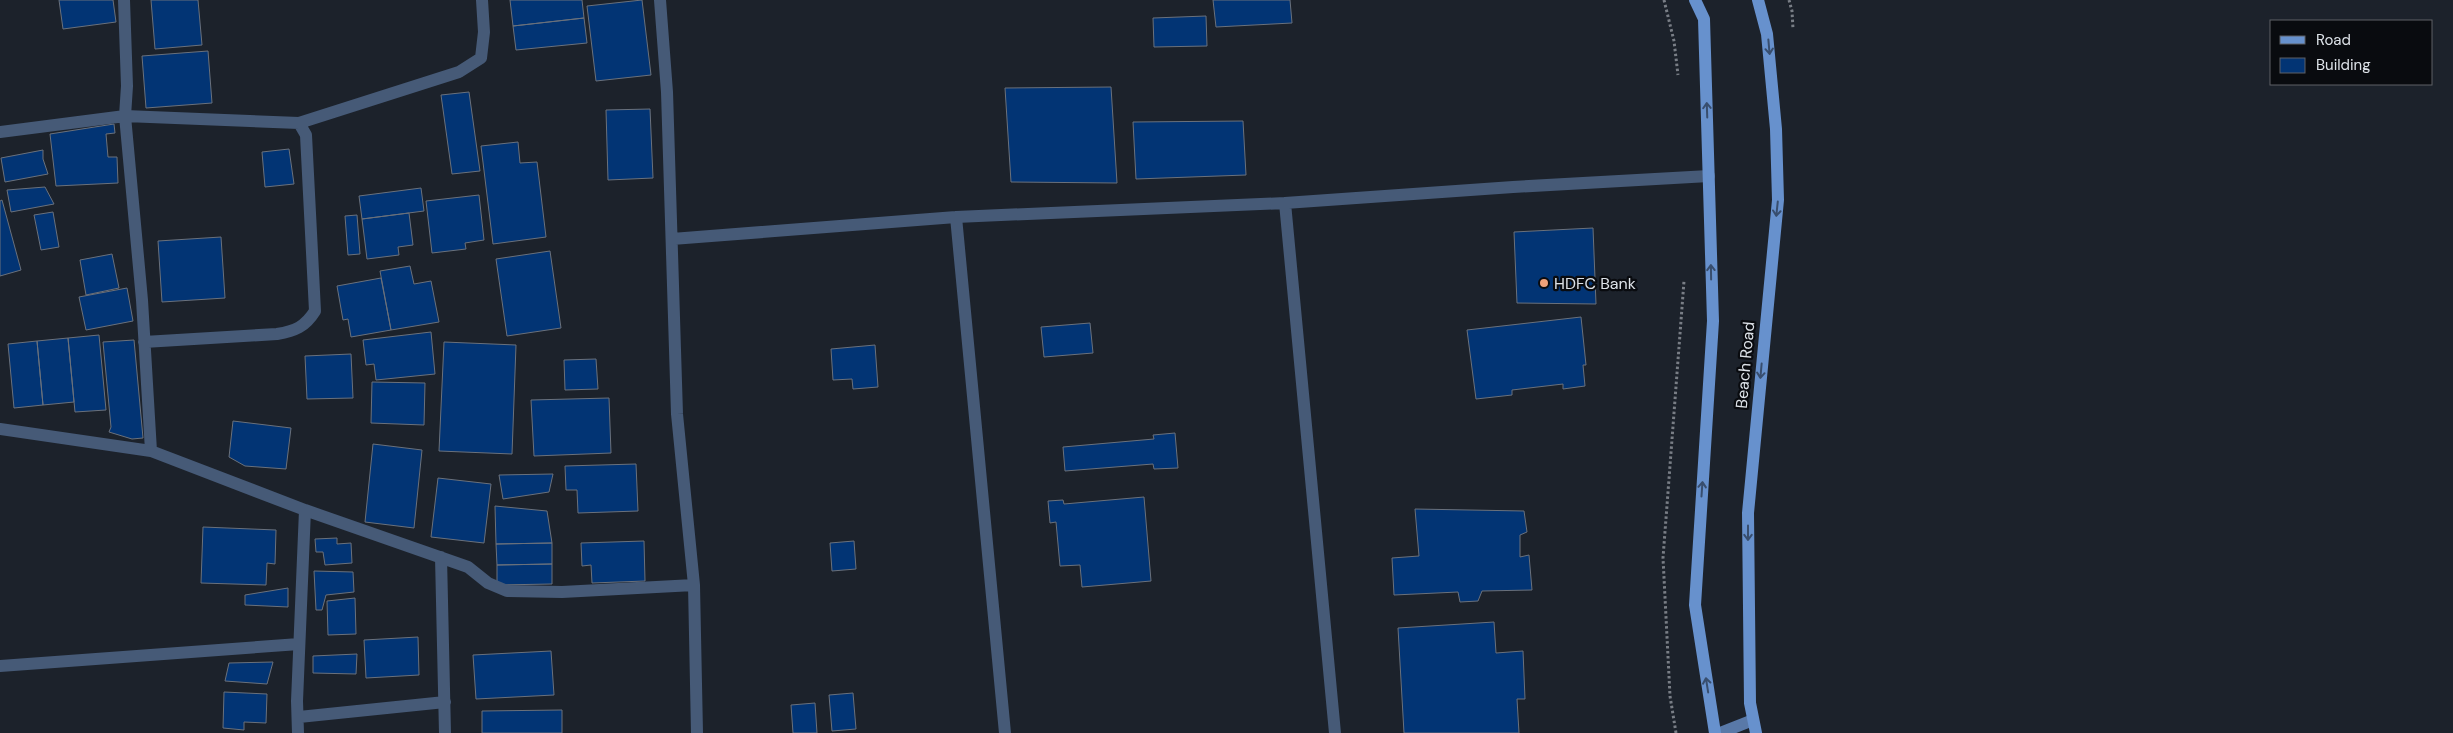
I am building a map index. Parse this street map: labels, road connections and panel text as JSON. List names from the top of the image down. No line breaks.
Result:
{"streets":{"main road":["Beach Road"]},"places":["HDFC Bank"],"legend":["Road","Building"]}
